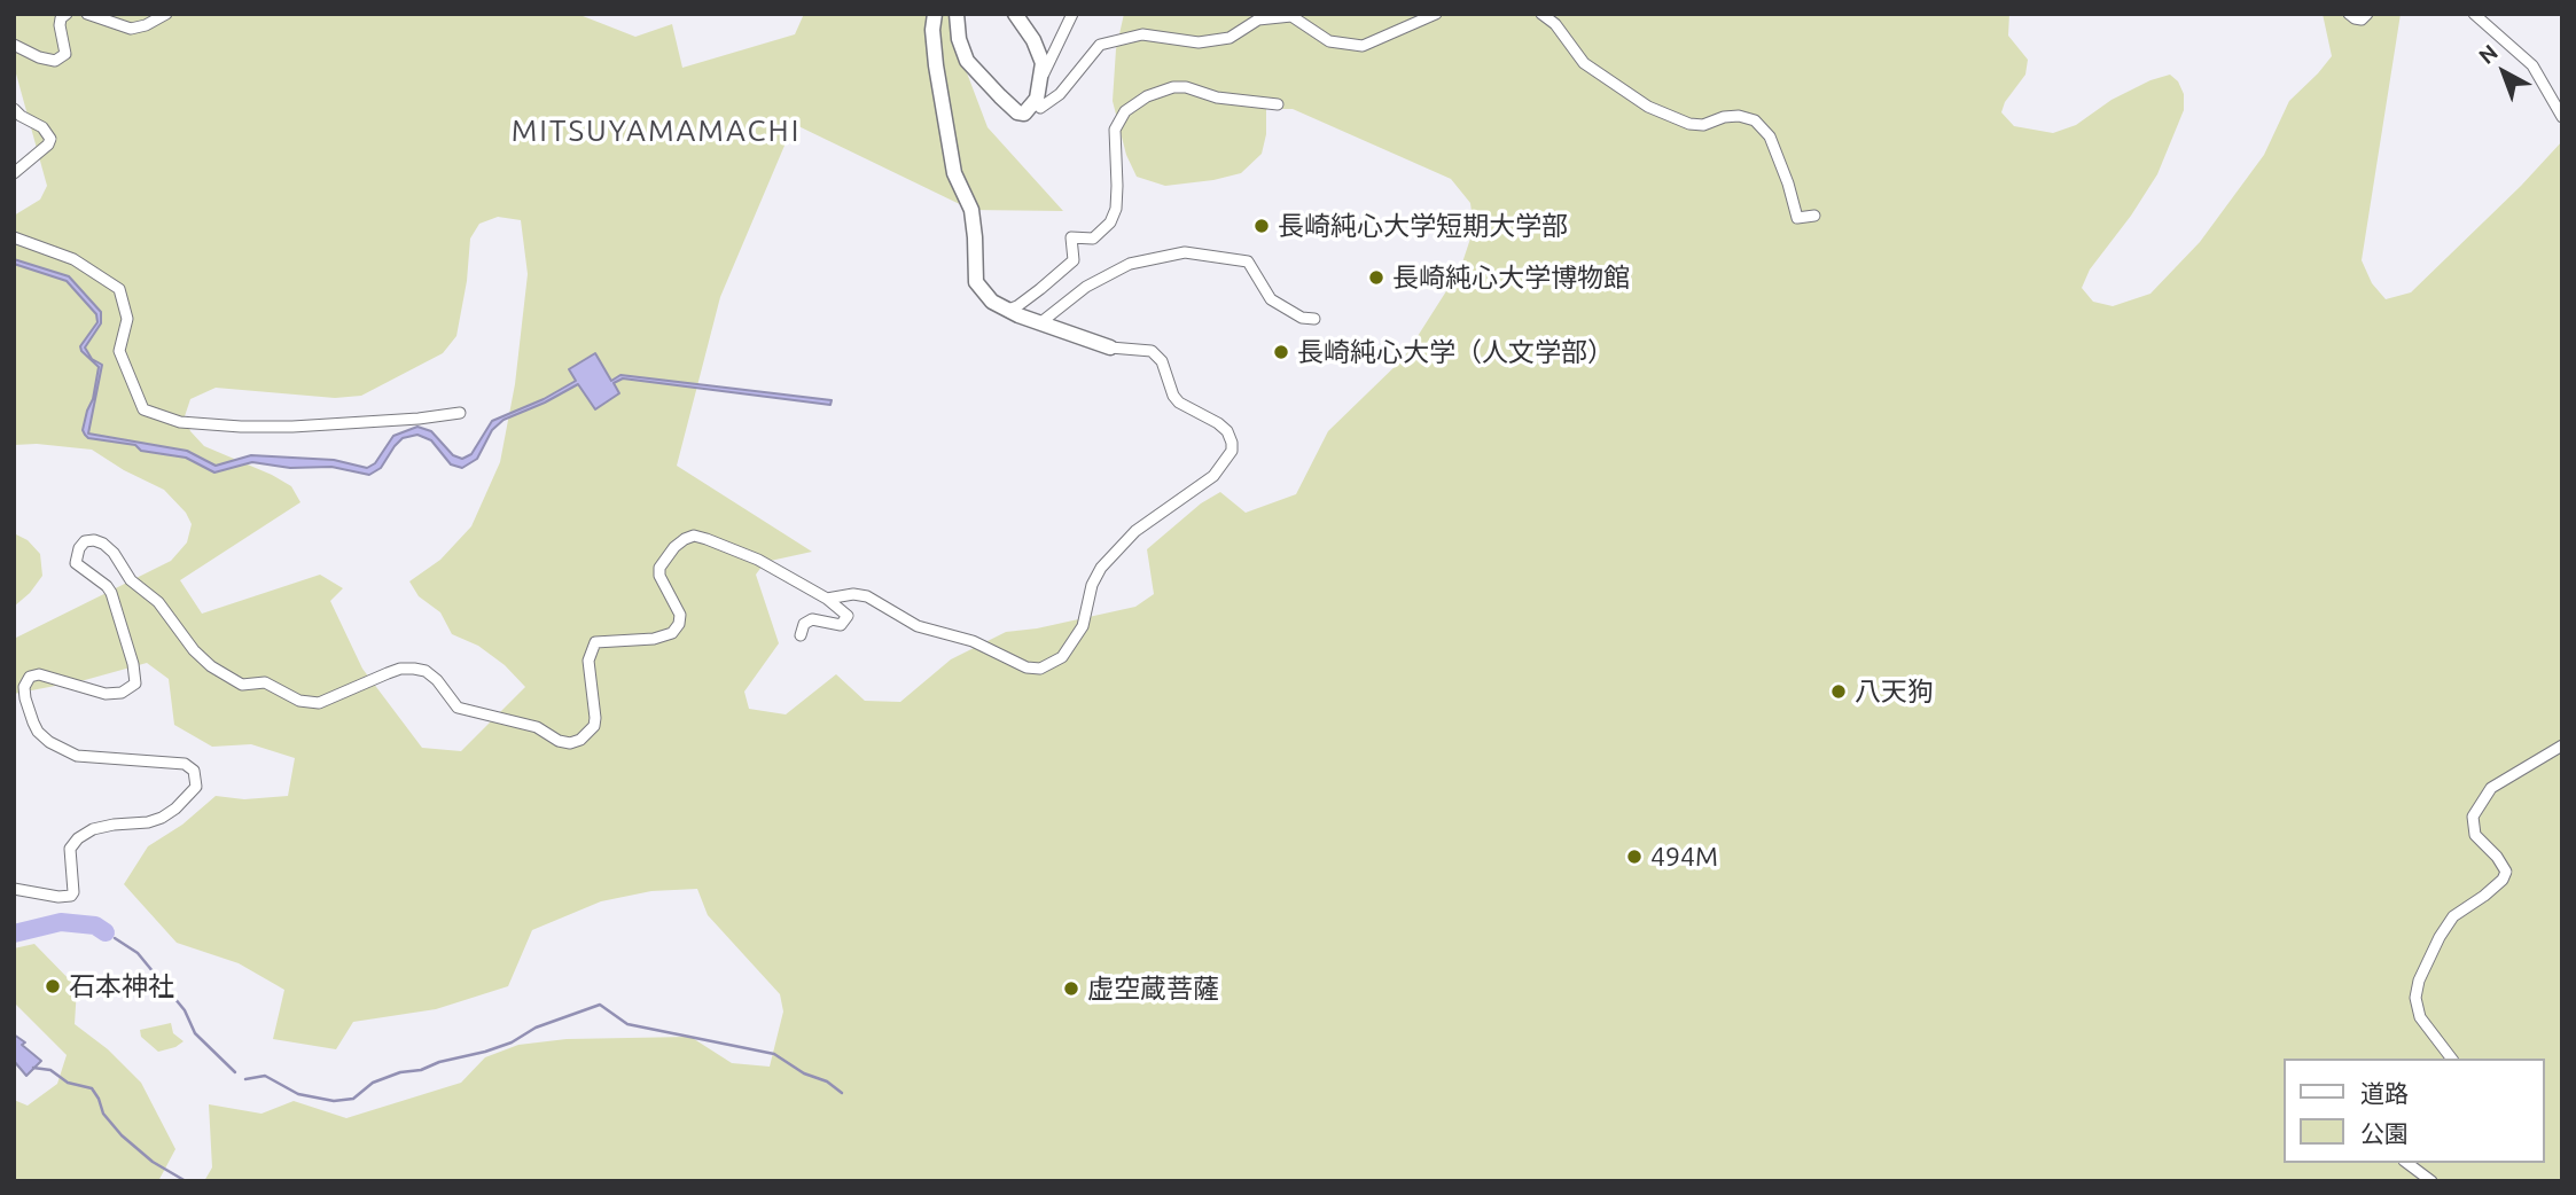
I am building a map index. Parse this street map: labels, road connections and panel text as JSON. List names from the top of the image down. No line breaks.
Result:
{"districts":["MITSUYAMAMACHI"],"places":["長崎純心大学短期大学部","長崎純心大学博物館","長崎純心大学（人文学部）","八天狗","494M","石本神社","虚空蔵菩薩"],"legend":["道路","公園"],"north":"top left"}
